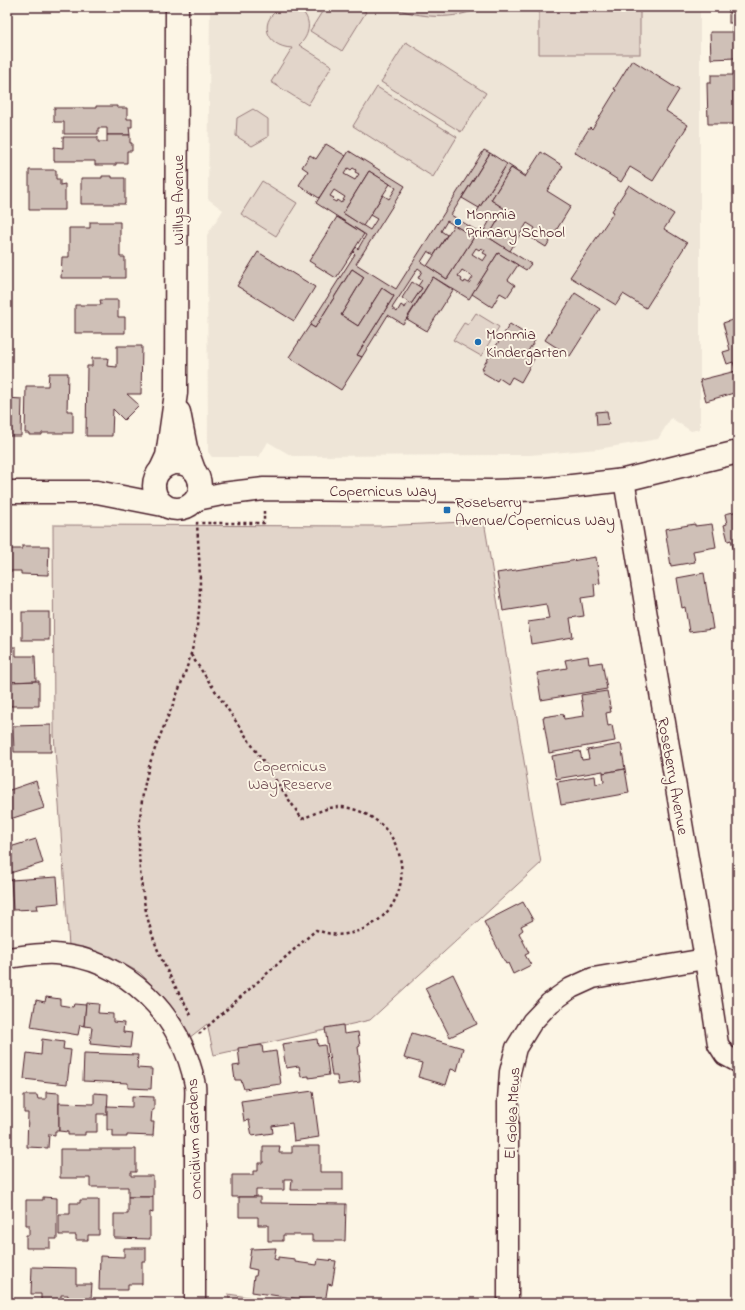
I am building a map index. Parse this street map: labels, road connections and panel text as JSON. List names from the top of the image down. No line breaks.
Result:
{"streets":{"street":["Willys Avenue","Copernicus Way","Roseberry Avenue","El Golea Mews","Oncidium Gardens"]},"crossings":[["Willys Avenue","Copernicus Way"],["Copernicus Way","Roseberry Avenue"],["Roseberry Avenue","El Golea Mews"]],"parks":["Copernicus Way Reserve"],"places":{"other":["Monmia Primary School","Monmia Kindergarten"],"transit":["Roseberry Avenue/Copernicus Way"]}}
